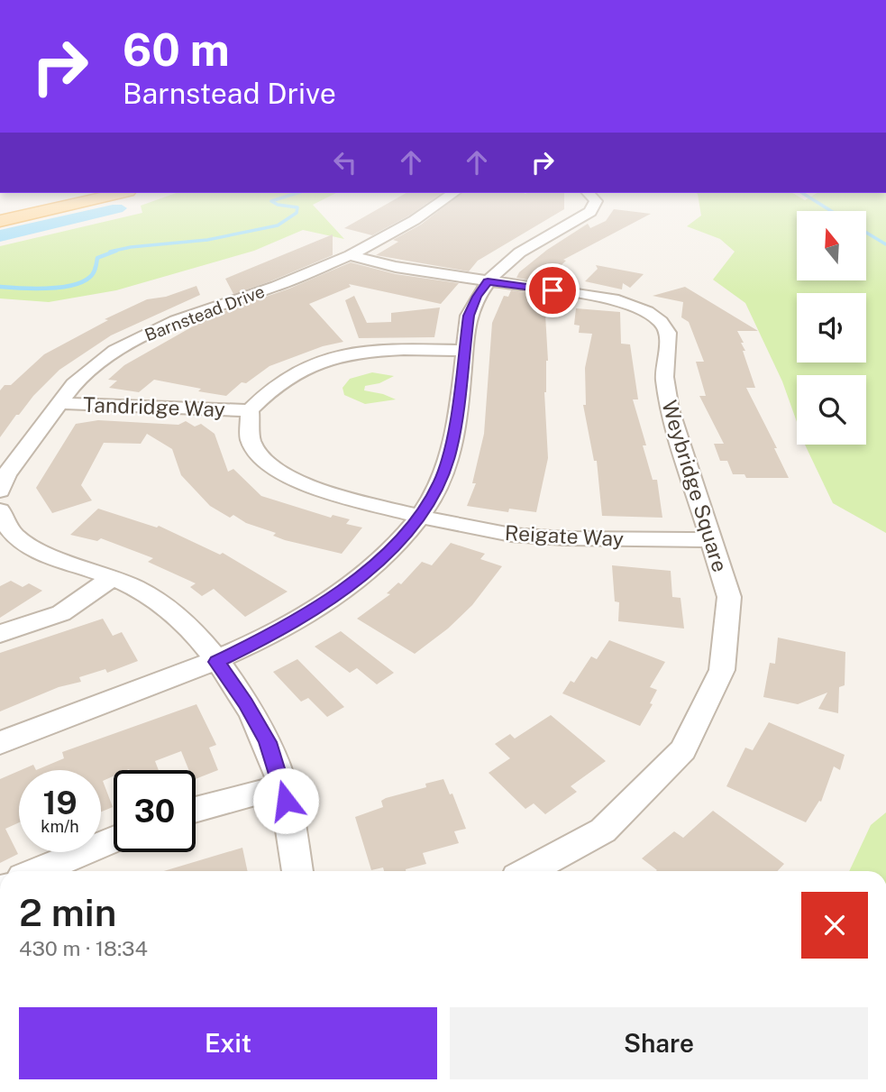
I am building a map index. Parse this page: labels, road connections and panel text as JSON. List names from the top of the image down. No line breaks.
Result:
{"streets":{"street":["Barnstead Drive","Tandridge Way","Weybridge Square","Reigate Way"]},"crossings":[["Barnstead Drive","Tandridge Way"],["Barnstead Drive","Weybridge Square"],["Tandridge Way","Reigate Way"],["Weybridge Square","Reigate Way"]],"north":"top","page":{"turn":["60 m","Barnstead Drive"],"speed":"19 km/h","limit":"30","heading":["2 min","430 m · 18:34"],"buttons":["Exit","Share"]}}
